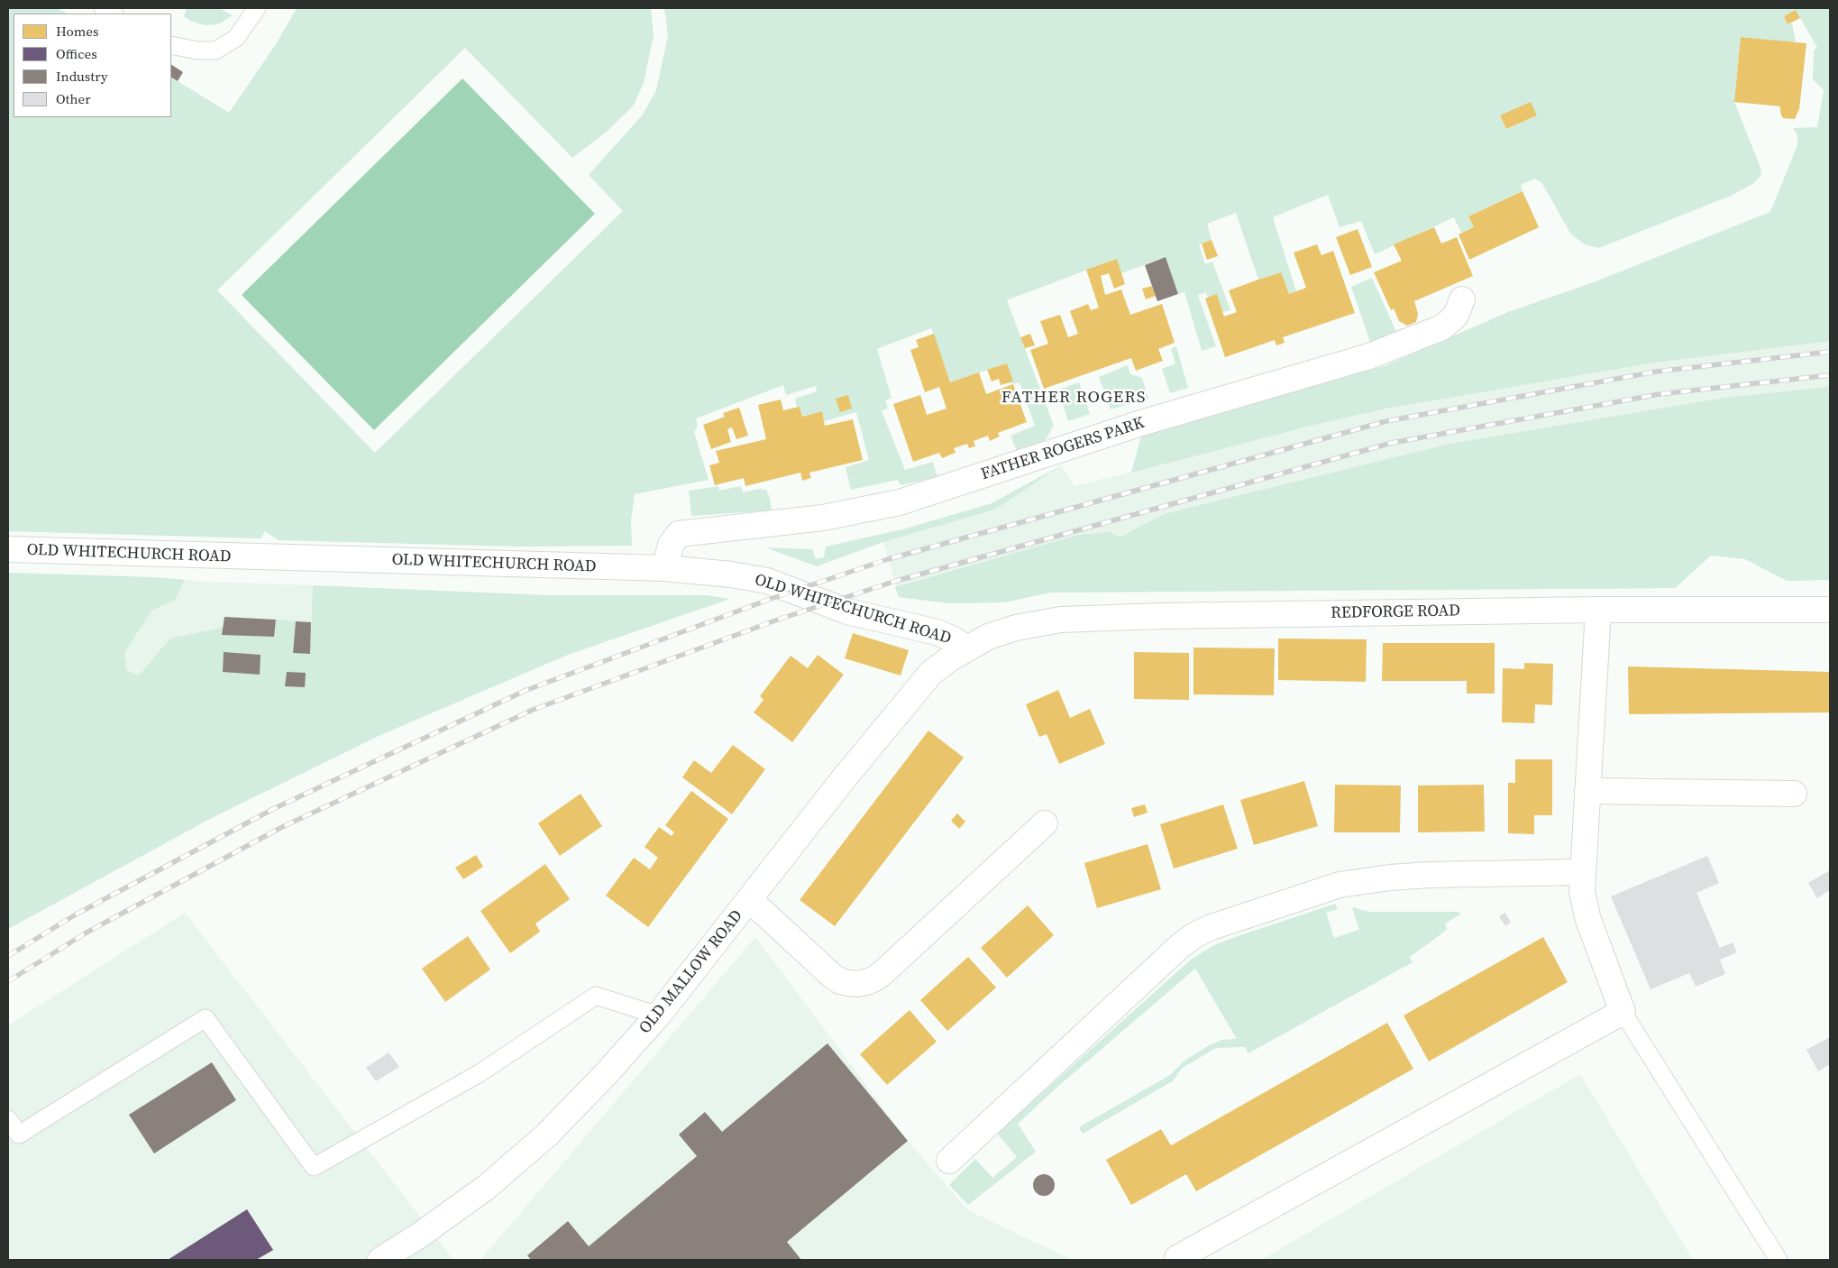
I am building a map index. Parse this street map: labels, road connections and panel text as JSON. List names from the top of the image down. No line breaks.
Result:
{"streets":{"street":["FATHER ROGERS PARK","OLD WHITECHURCH ROAD","REDFORGE ROAD","OLD MALLOW ROAD"]},"crossings":[["FATHER ROGERS PARK","OLD WHITECHURCH ROAD"],["OLD WHITECHURCH ROAD","REDFORGE ROAD"],["OLD WHITECHURCH ROAD","OLD MALLOW ROAD"],["REDFORGE ROAD","OLD MALLOW ROAD"]],"districts":["FATHER ROGERS"],"legend":["Homes","Offices","Industry","Other"]}
